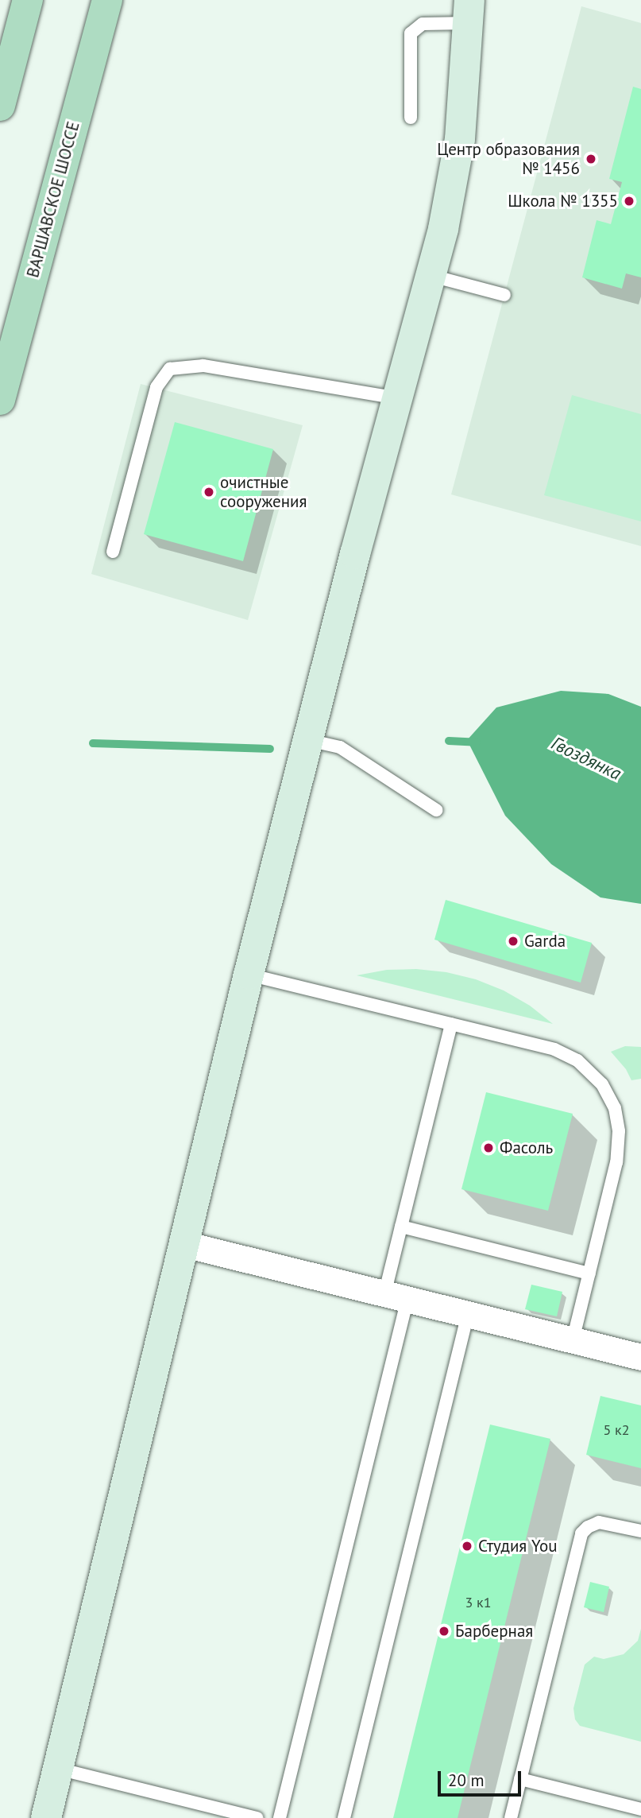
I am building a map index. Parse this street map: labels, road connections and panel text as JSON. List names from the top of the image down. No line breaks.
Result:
{"streets":{"main road":["ВАРШАВСКОЕ ШОССЕ"]},"water":["Гвоздянка"],"places":["Центр образования № 1456","Школа № 1355","очистные сооружения","Garda","Фасоль","Студия You","Барберная"],"house_numbers":["5 к2","3 к1"],"scale_bar":"20 m"}
